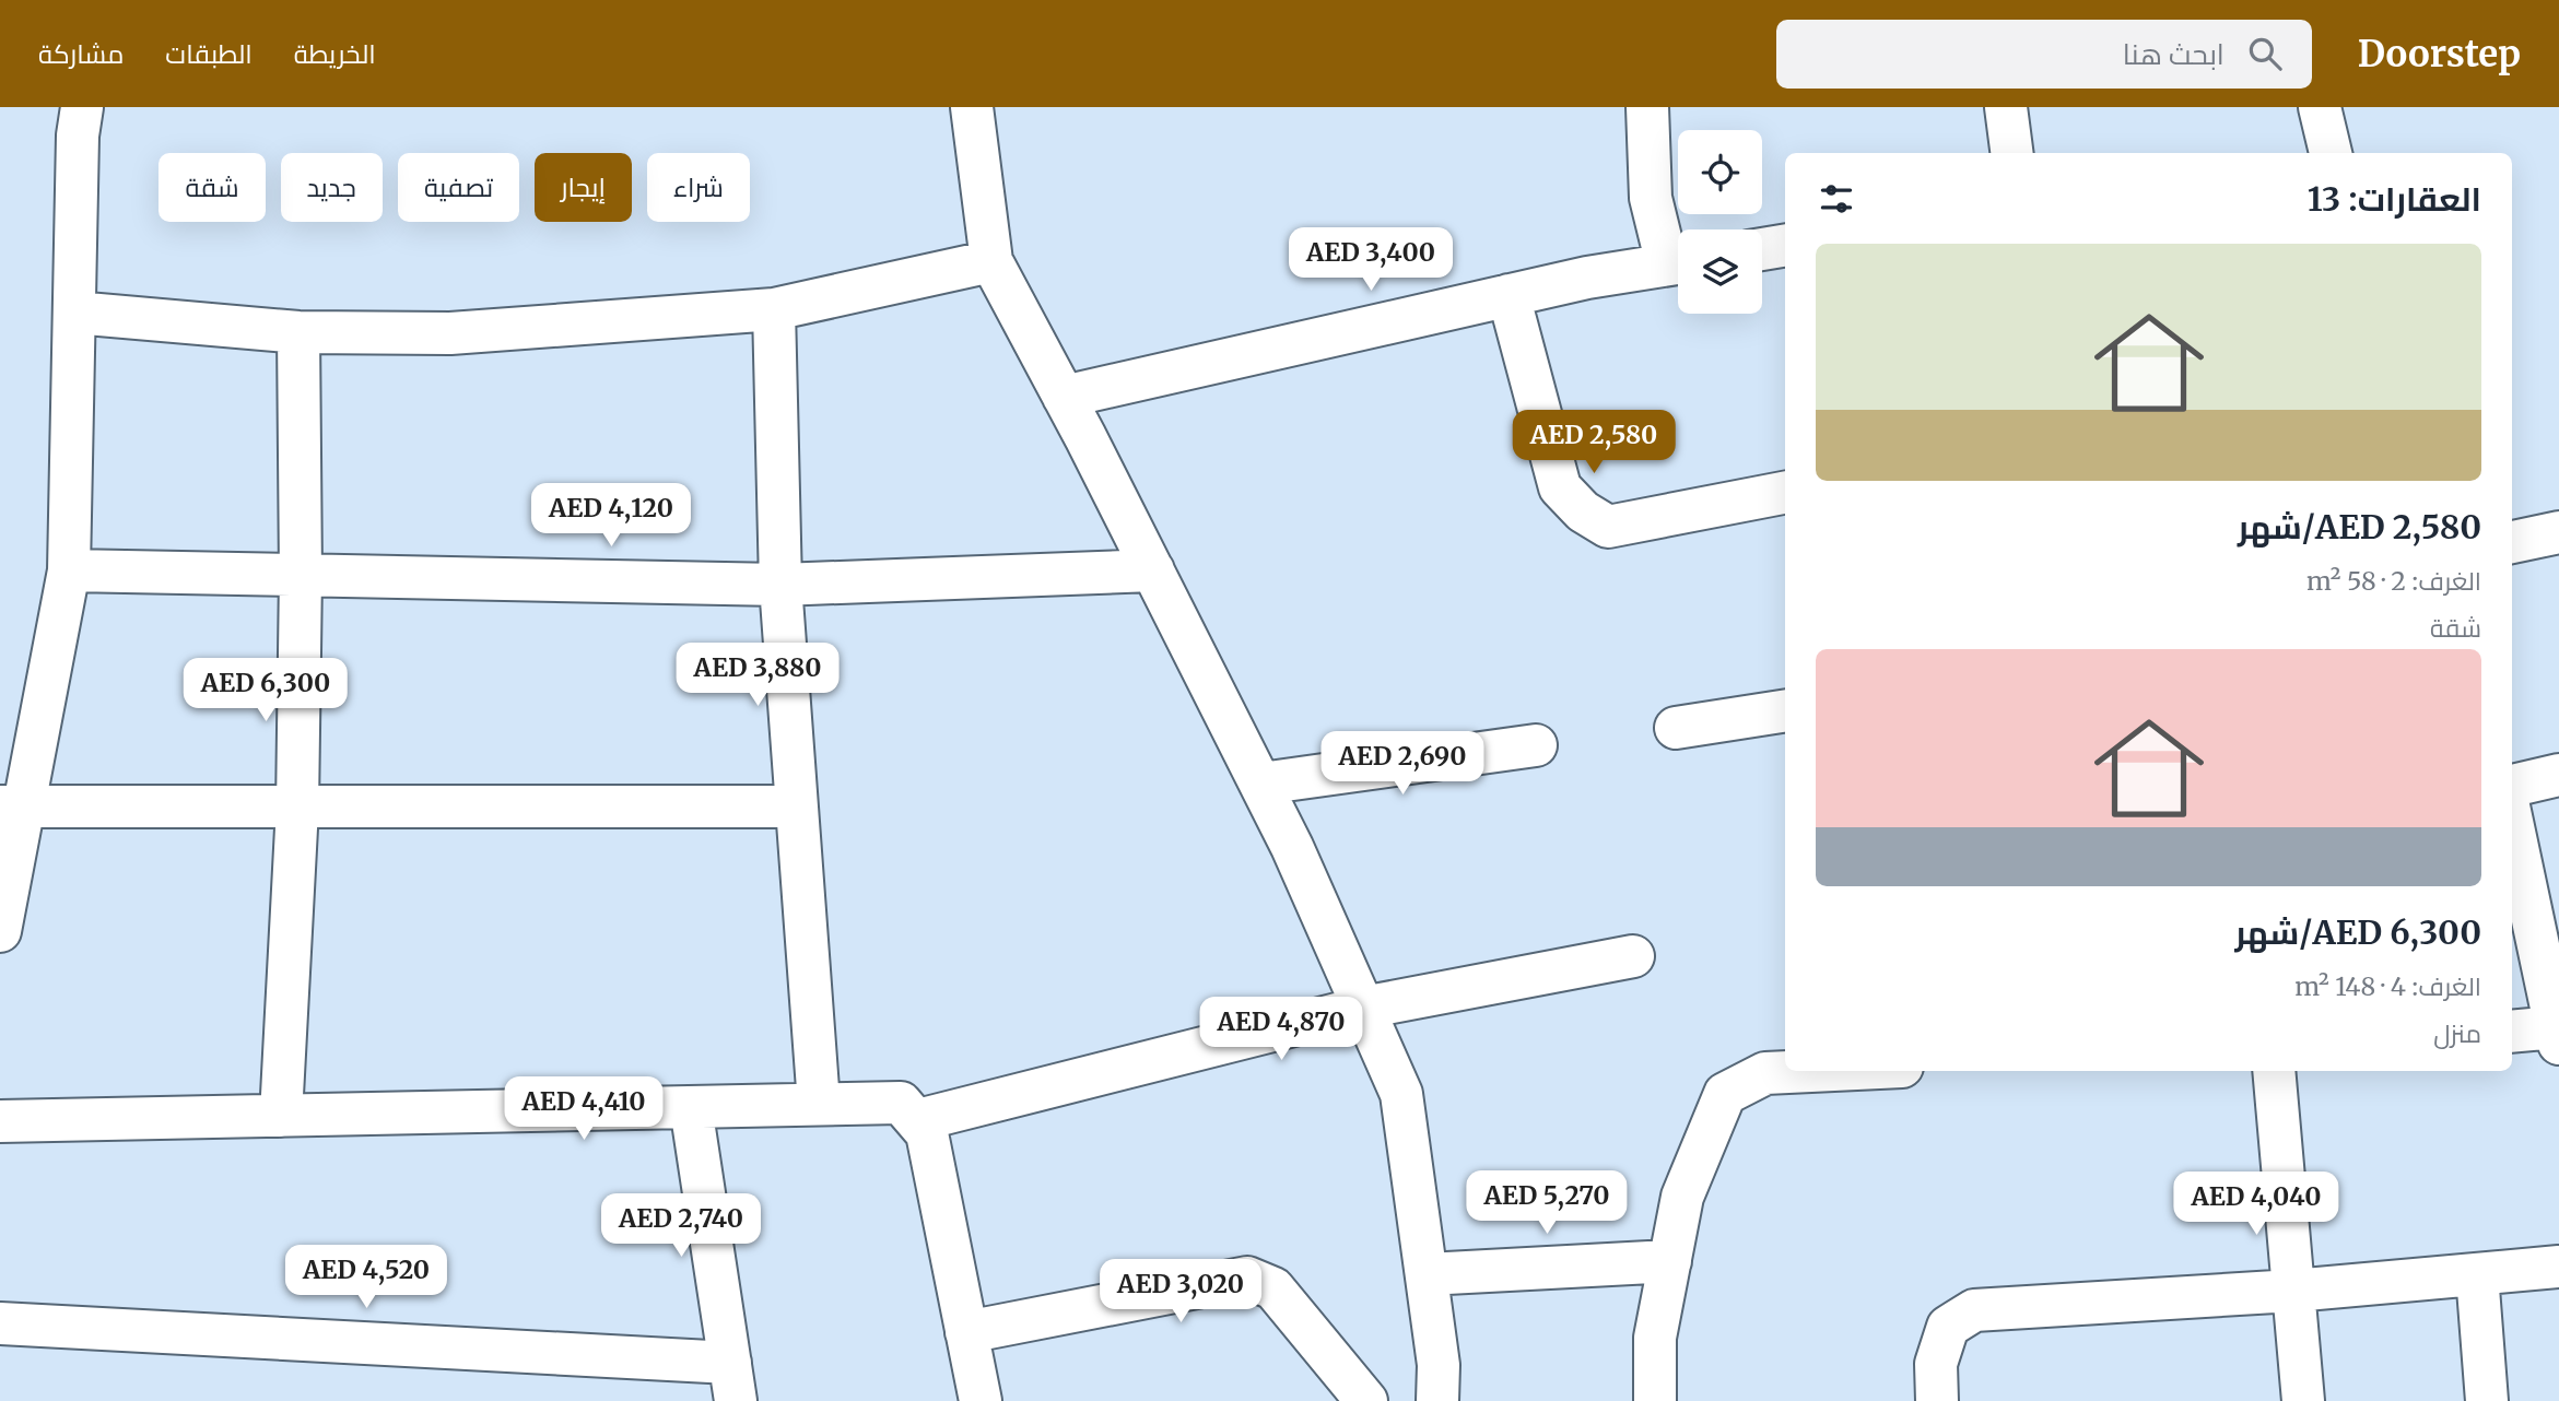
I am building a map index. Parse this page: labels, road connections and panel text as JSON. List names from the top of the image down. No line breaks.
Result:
{"page":{"header":"Doorstep","search":"ابحث هنا","nav":["الخريطة","الطبقات","مشاركة"],"chip":["شراء","إيجار","تصفية","جديد","شقة"],"heading":"العقارات: 13","price":["AED 3,400","AED 2,580","AED 4,120","AED 3,880","AED 6,300","AED 2,690","AED 4,870","AED 4,410","AED 5,270","AED 4,040","AED 2,740","AED 4,520","AED 3,020"],"list":[{"name":"AED 2,580/شهر","note":"الغرف: 2 · 58 m² · شقة"},{"name":"AED 6,300/شهر","note":"الغرف: 4 · 148 m² · منزل"}]}}
